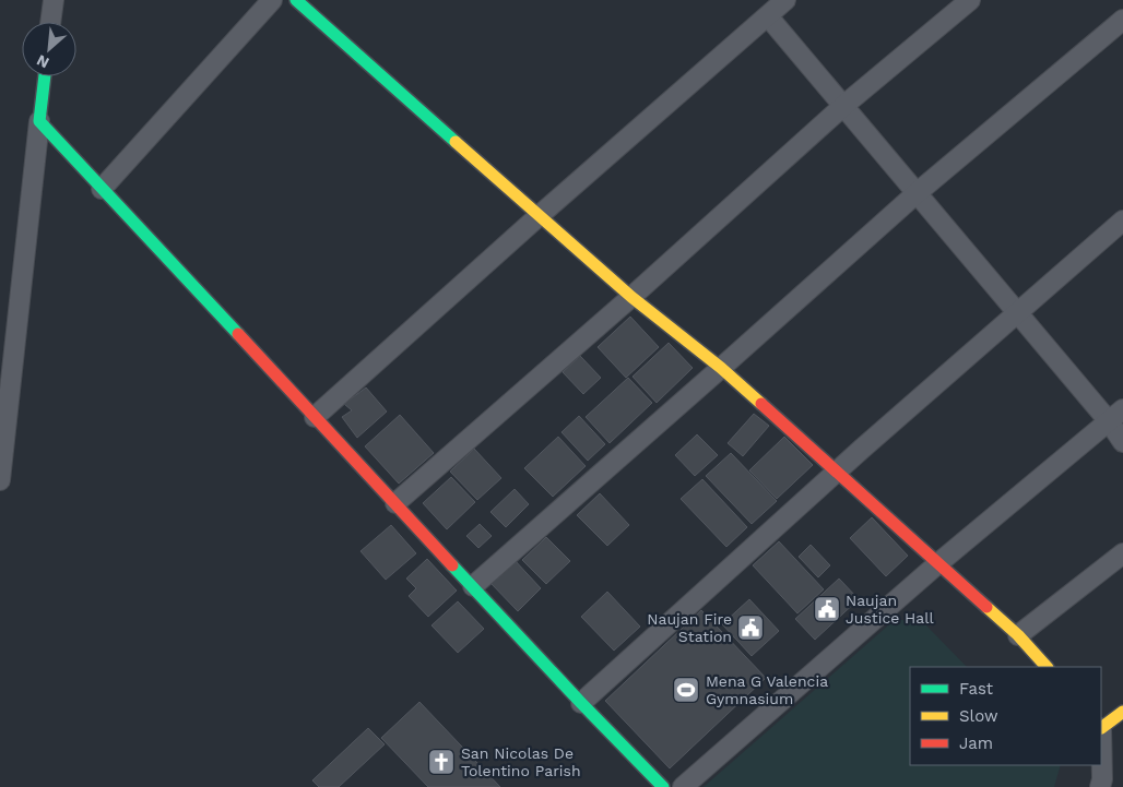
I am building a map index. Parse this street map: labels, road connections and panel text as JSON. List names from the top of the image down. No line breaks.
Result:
{"places":{"public building":["Naujan Justice Hall","Naujan Fire Station"],"sports":["Mena G Valencia Gymnasium"],"church":["San Nicolas De Tolentino Parish"]},"legend":["Fast","Slow","Jam"],"north":"bottom left"}
